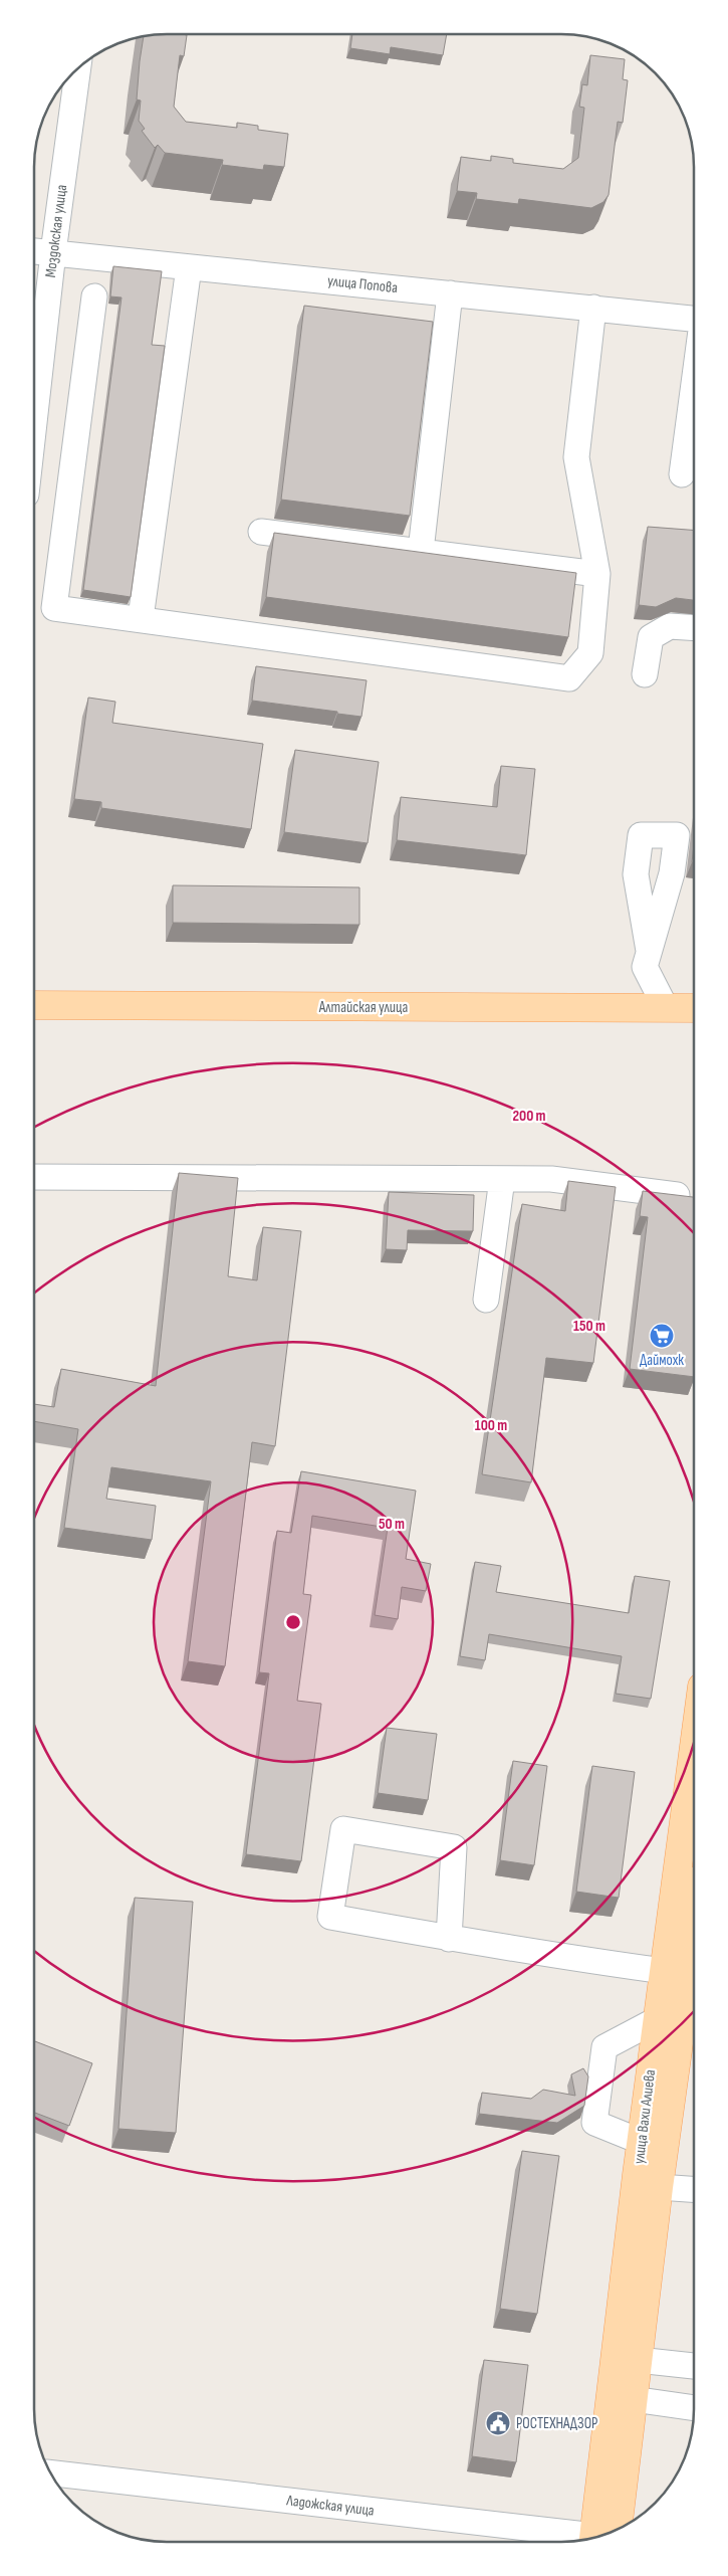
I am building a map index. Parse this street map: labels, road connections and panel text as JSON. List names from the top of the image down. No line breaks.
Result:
{"streets":{"main road":["Алтайская улица","улица Вахи Алиева"],"street":["Моздокская улица","улица Попова","Ладожская улица"]},"crossings":[["Моздокская улица","улица Попова"]],"places":{"supermarket":["Даймохк"],"public building":["РОСТЕХНАДЗОР"]},"rings":["200 m","150 m","100 m","50 m"]}
